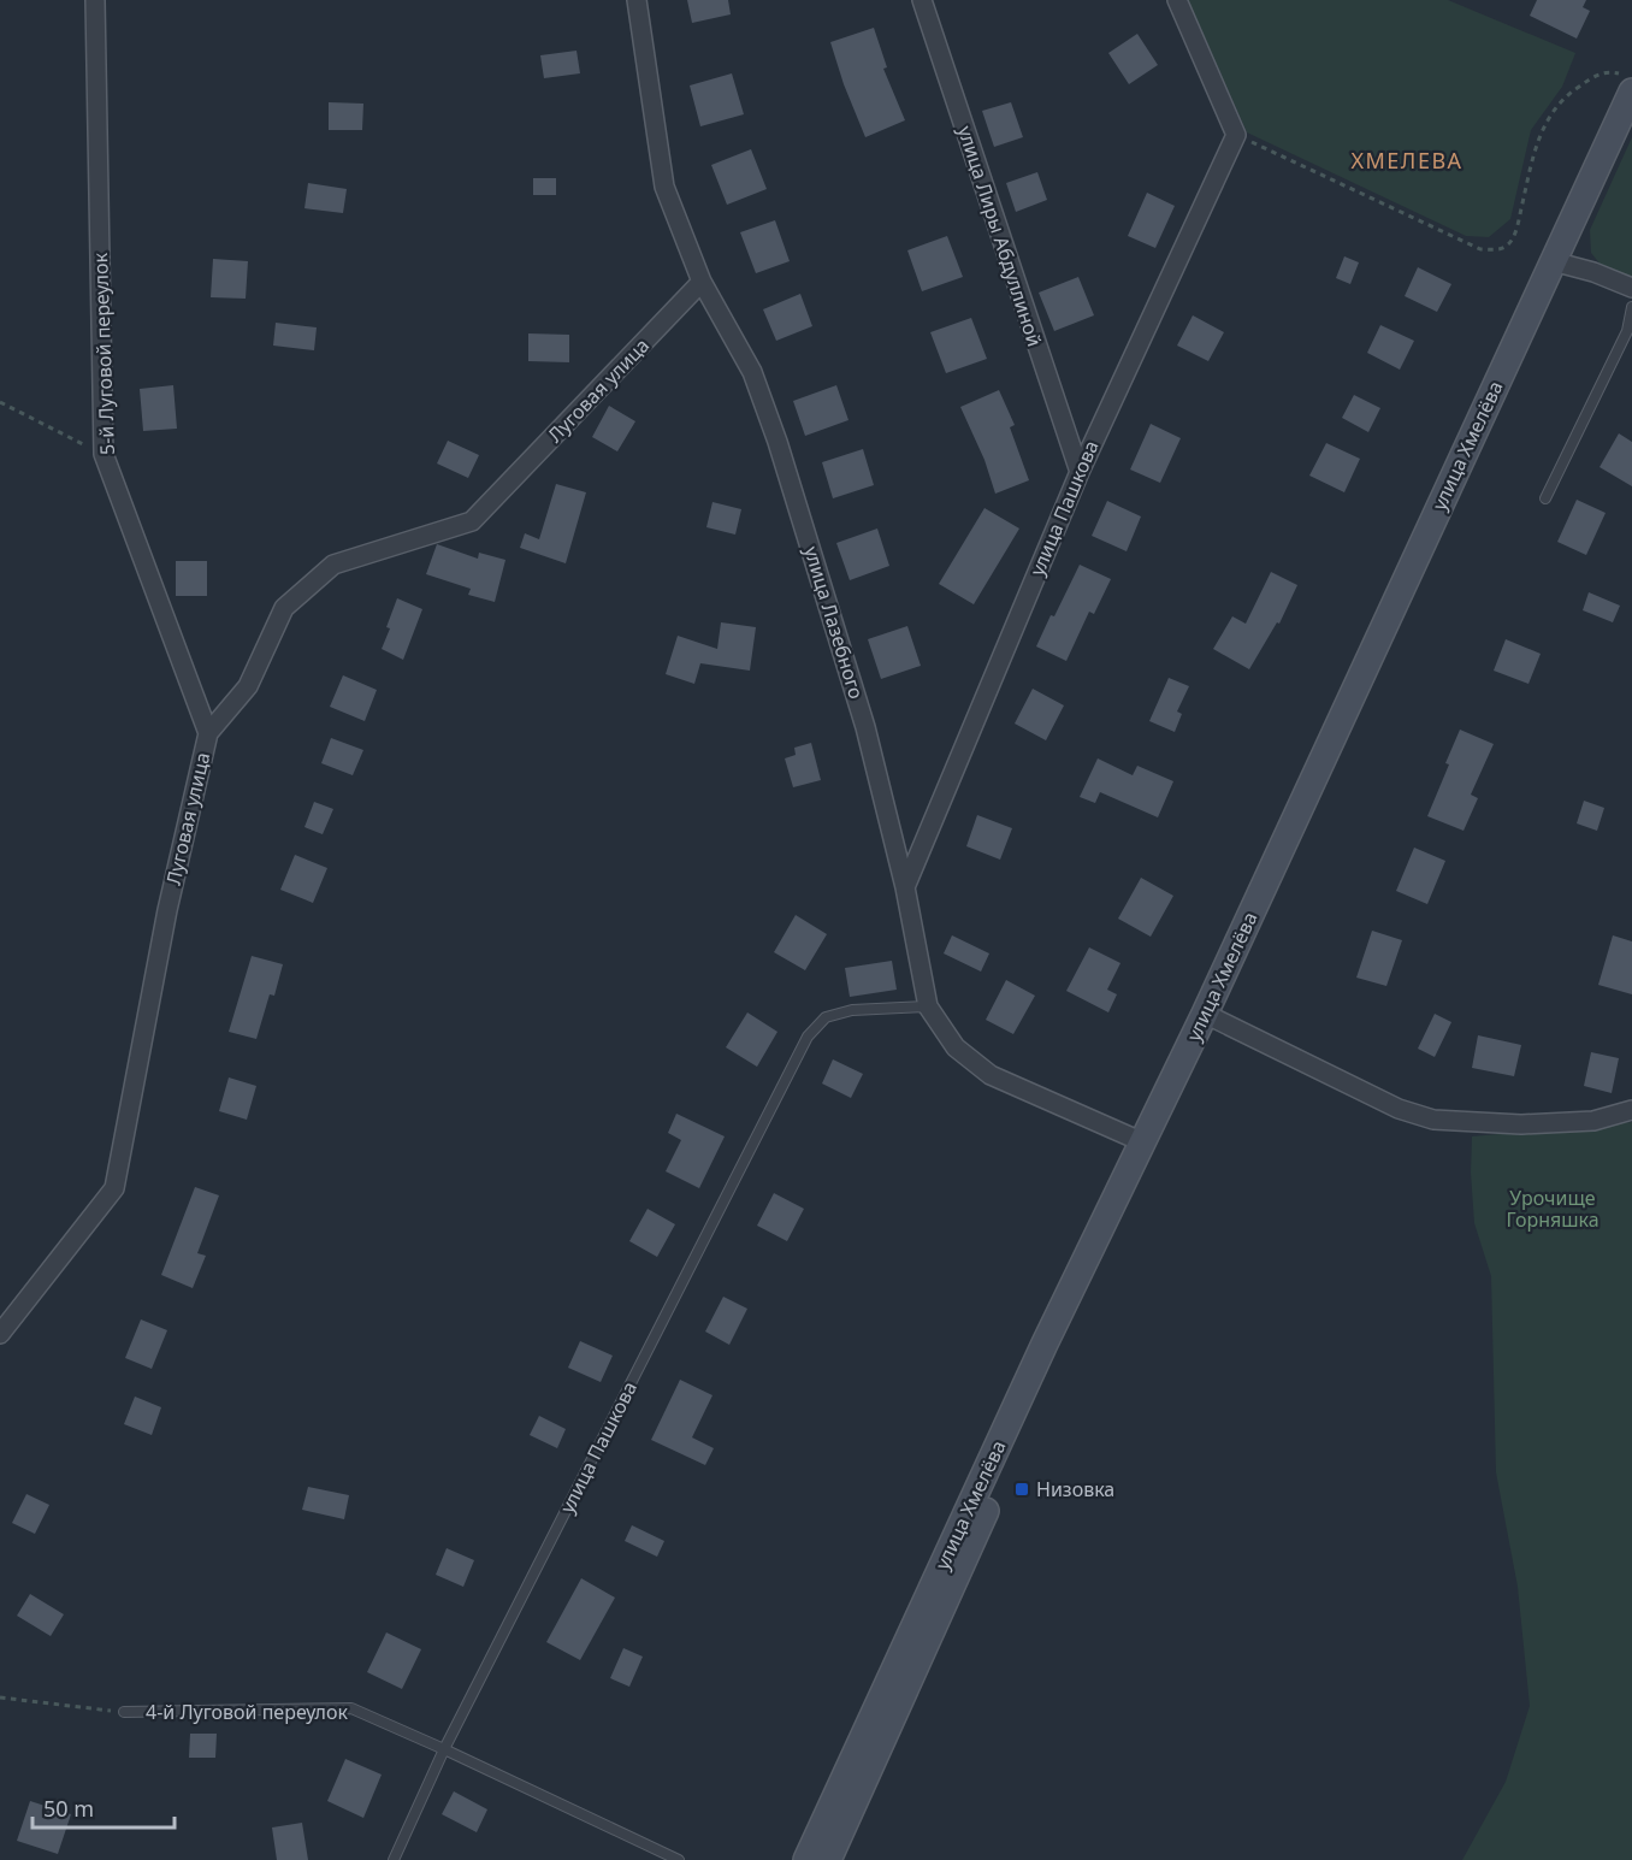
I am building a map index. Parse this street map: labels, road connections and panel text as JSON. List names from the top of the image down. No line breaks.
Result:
{"streets":{"main road":["улица Хмелёва"],"street":["улица Лиры Абдуллиной","5-й Луговой переулок","Луговая улица","улица Пашкова","улица Лазебного"],"lane":["4-й Луговой переулок"]},"crossings":[["улица Лиры Абдуллиной","улица Пашкова"],["5-й Луговой переулок","Луговая улица"],["Луговая улица","улица Лазебного"],["улица Хмелёва","улица Лазебного"],["улица Пашкова","улица Лазебного"],["улица Пашкова","4-й Луговой переулок"]],"districts":["ХМЕЛЕВА"],"parks":["Урочище Горняшка"],"places":{"transit":["Низовка"]},"scale_bar":"50 m"}
